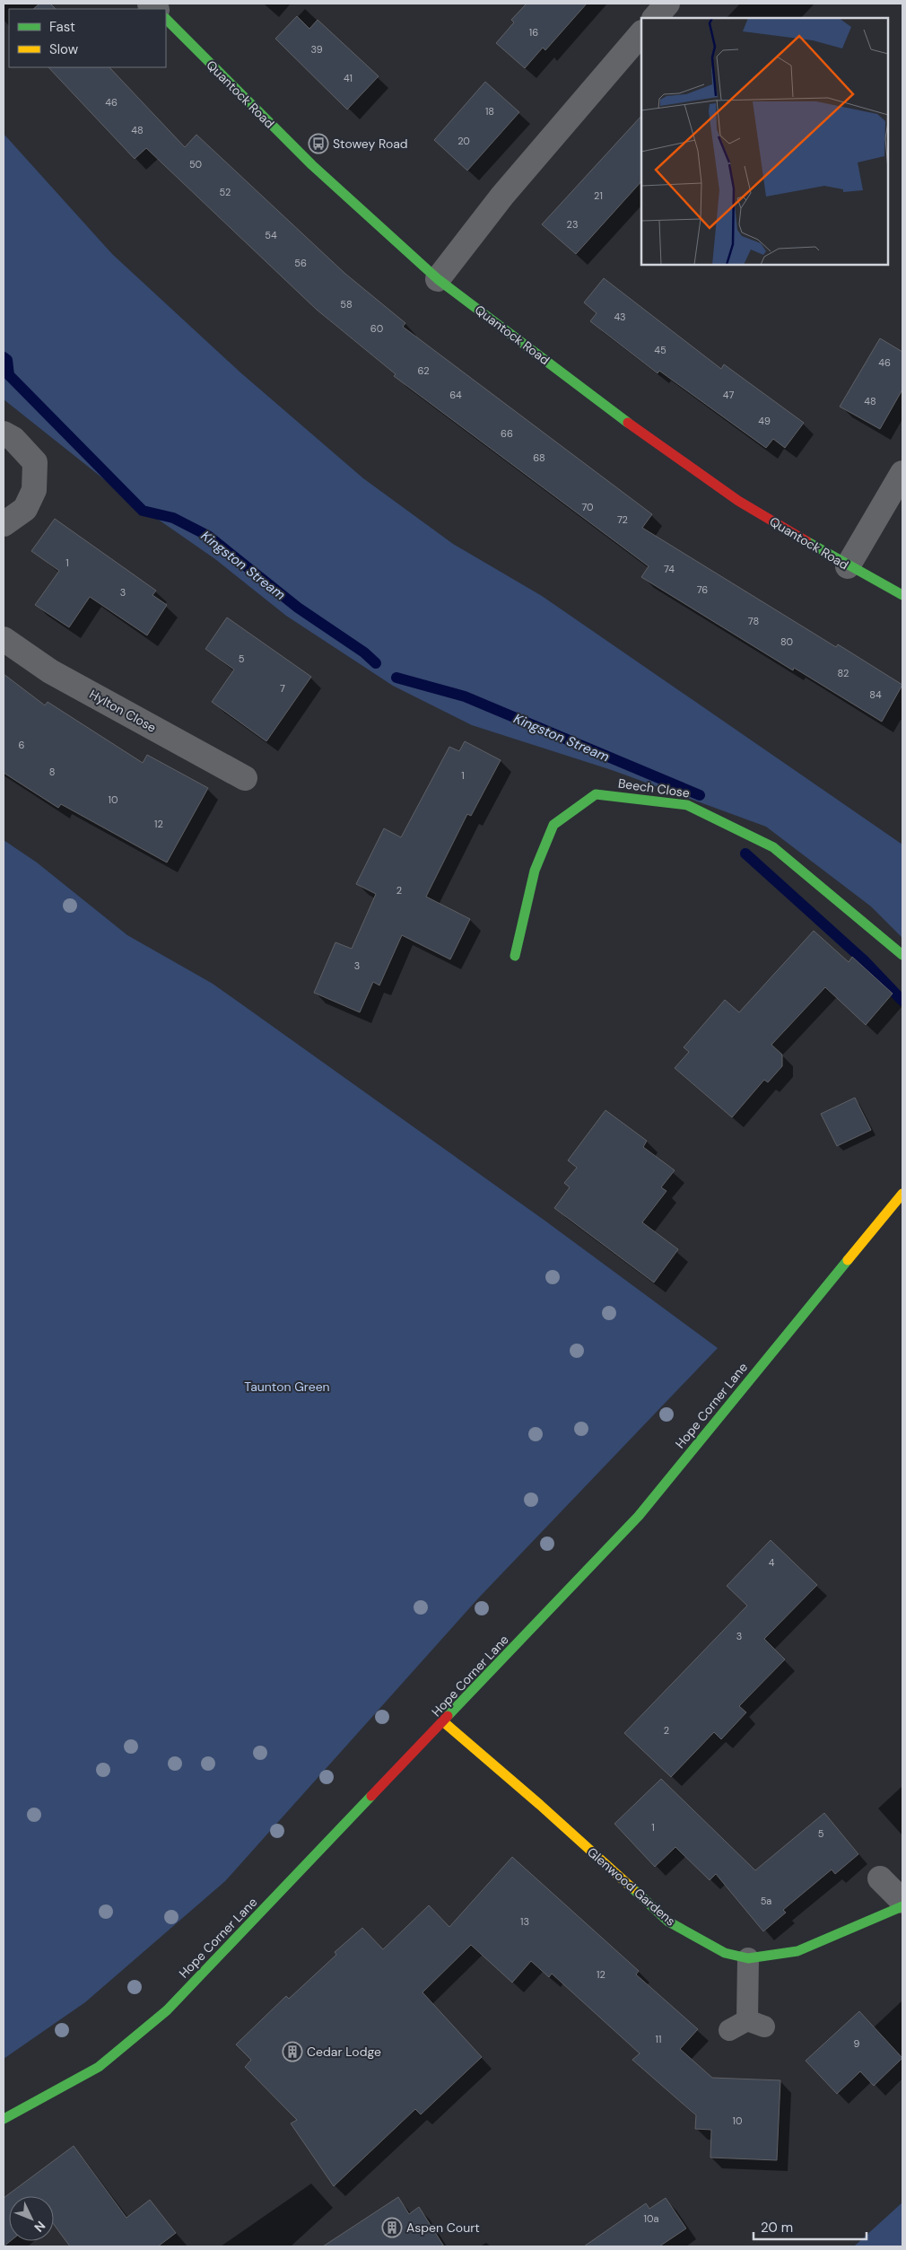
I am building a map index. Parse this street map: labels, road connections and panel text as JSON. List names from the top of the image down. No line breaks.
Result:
{"streets":{"street":["Quantock Road","Hylton Close","Beech Close","Hope Corner Lane","Glenwood Gardens"]},"crossings":[["Hope Corner Lane","Glenwood Gardens"]],"water":["Kingston Stream"],"parks":["Taunton Green"],"places":{"bus stop":["Stowey Road"],"building":["Cedar Lodge","Aspen Court"]},"house_numbers":["16","39","41","46","18","48","20","50","52","21","23","54","56","58","43","60","45","46","62","64","47","48","49","66","68","70","72","1","74","76","3","78","80","5","82","7","84","6","8","1","10","12","2","3","4","3","2","1","5","5a","13","12","11","9","10","10a"],"legend":["Fast","Slow"],"scale_bar":"20 m","north":"bottom right"}
